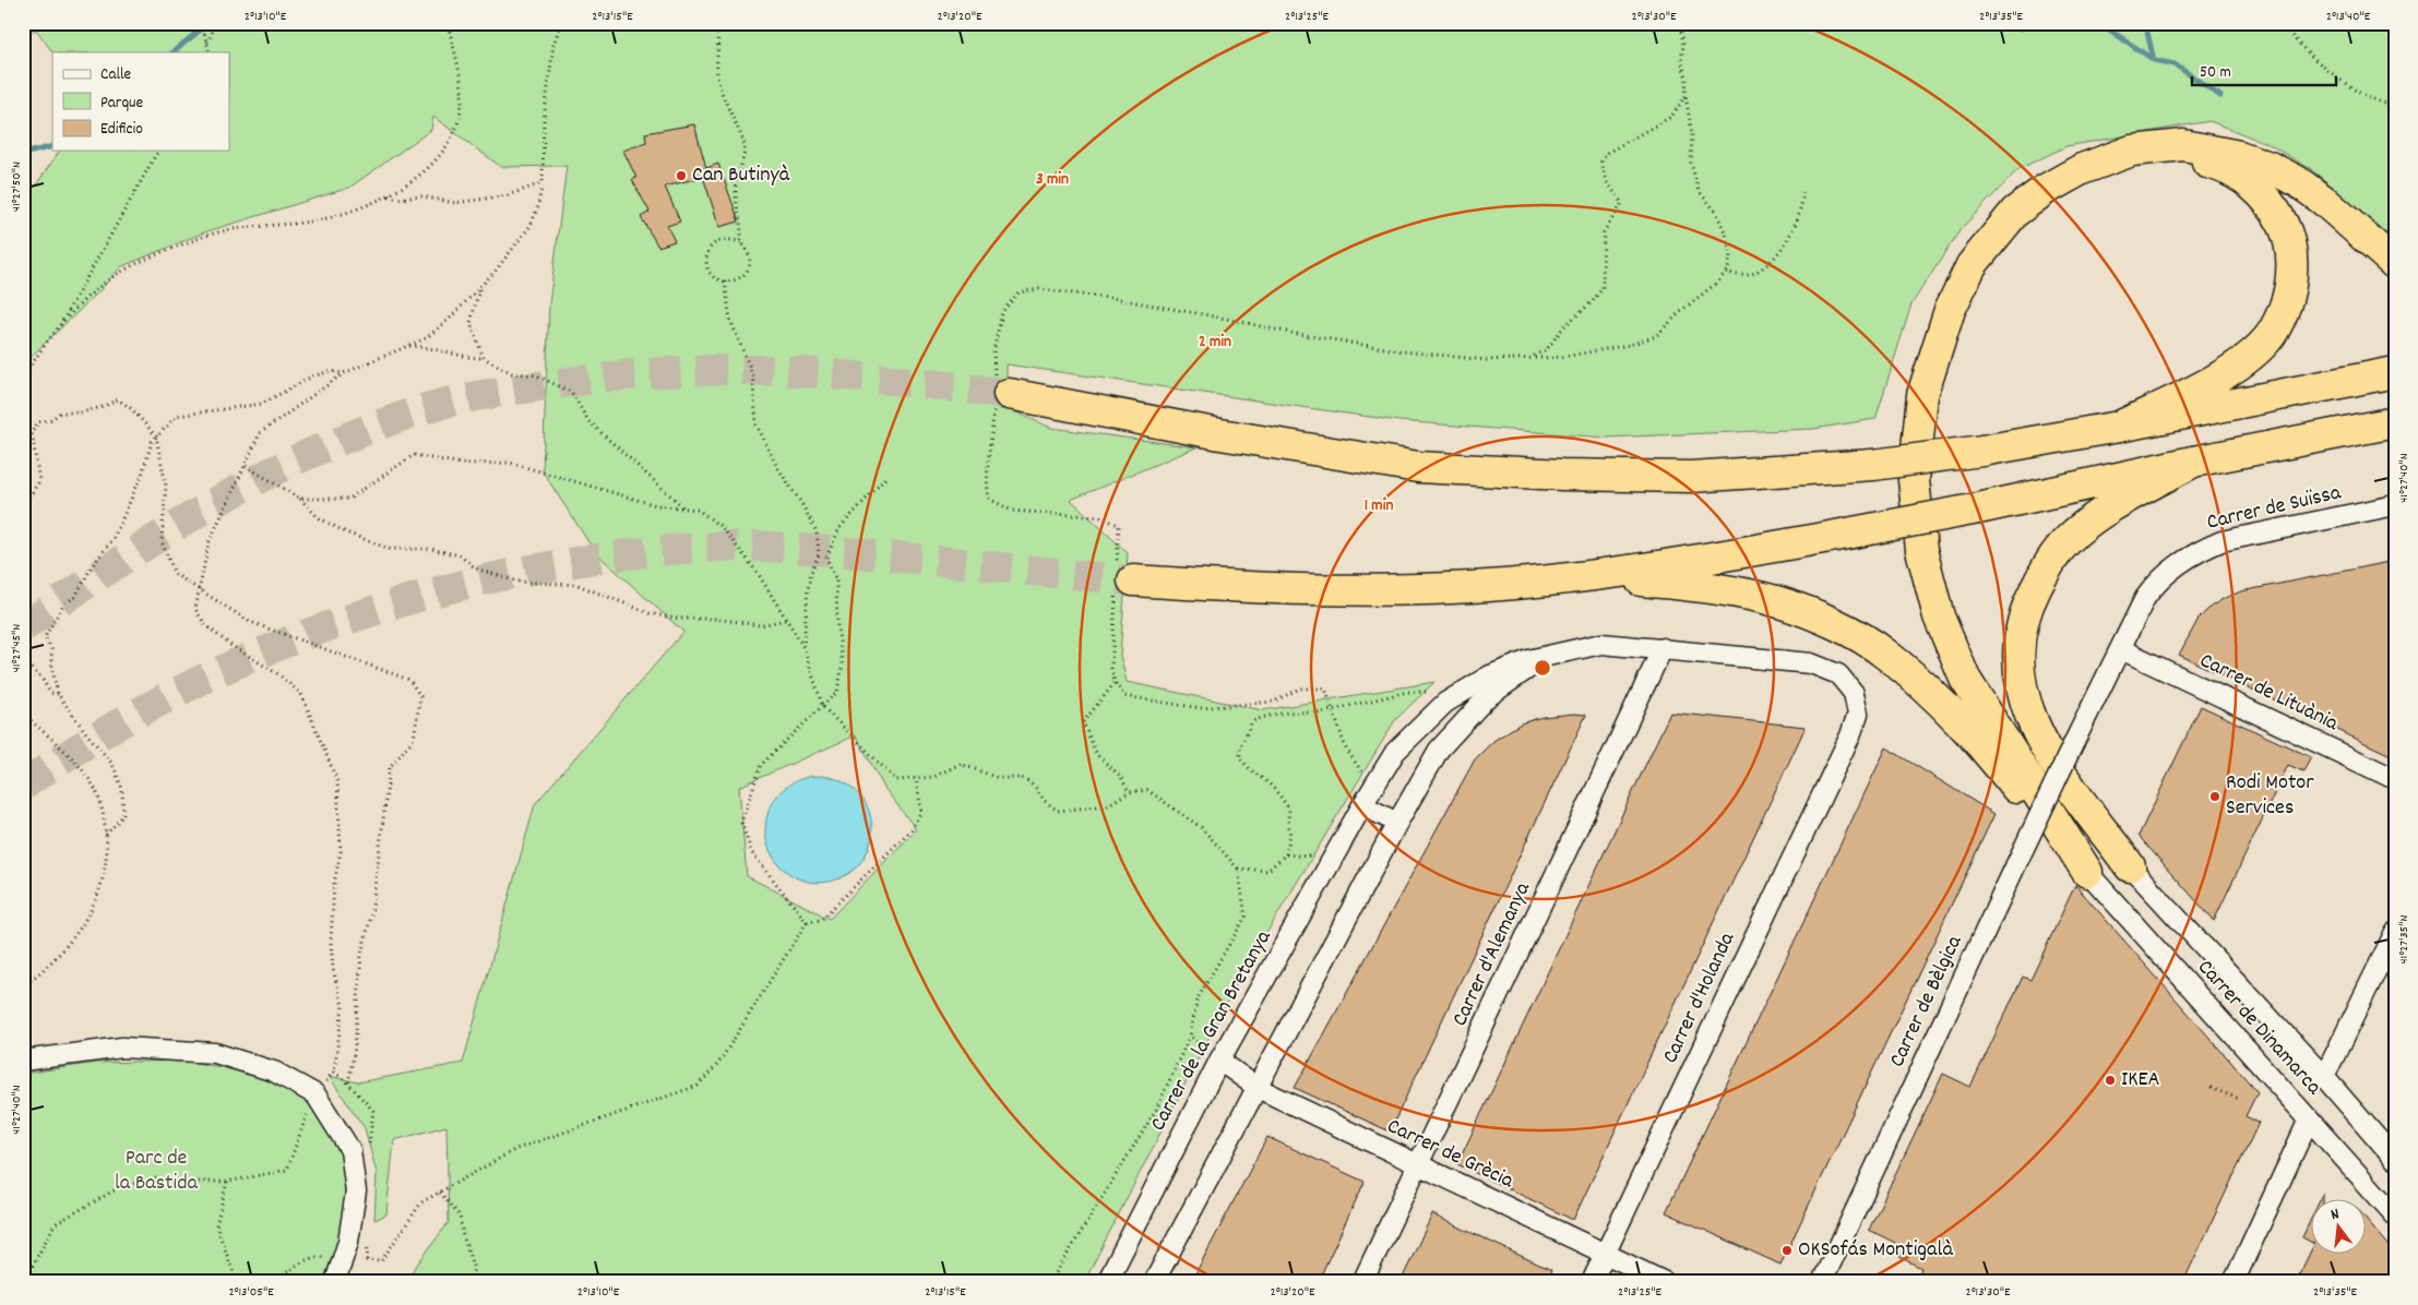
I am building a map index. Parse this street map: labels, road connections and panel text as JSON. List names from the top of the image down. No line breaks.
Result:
{"streets":{"street":["Carrer de Suïssa","Carrer de Lituània","Carrer d'Alemanya","Carrer d'Holanda","Carrer de Bèlgica","Carrer de Dinamarca","Carrer de la Gran Bretanya","Carrer de Grècia"]},"crossings":[["Carrer de Suïssa","Carrer de Lituània"],["Carrer de Suïssa","Carrer de Bèlgica"],["Carrer d'Alemanya","Carrer de la Gran Bretanya"],["Carrer d'Alemanya","Carrer de Grècia"],["Carrer d'Holanda","Carrer de la Gran Bretanya"],["Carrer d'Holanda","Carrer de Grècia"],["Carrer de la Gran Bretanya","Carrer de Grècia"]],"parks":["Parc de la Bastida"],"places":["Can Butinyà","Rodi Motor Services","IKEA","OKSofás Montigalà"],"legend":["Calle","Parque","Edificio"],"scale_bar":"50 m","north":"top","coordinates":["2°13'10\"E","2°13'15\"E","2°13'20\"E","2°13'25\"E","2°13'30\"E","2°13'35\"E","2°13'40\"E","41°27'50\"N","41°27'40\"N","41°27'45\"N","41°27'35\"N","2°13'05\"E"],"rings":["3 min","2 min","1 min"]}
